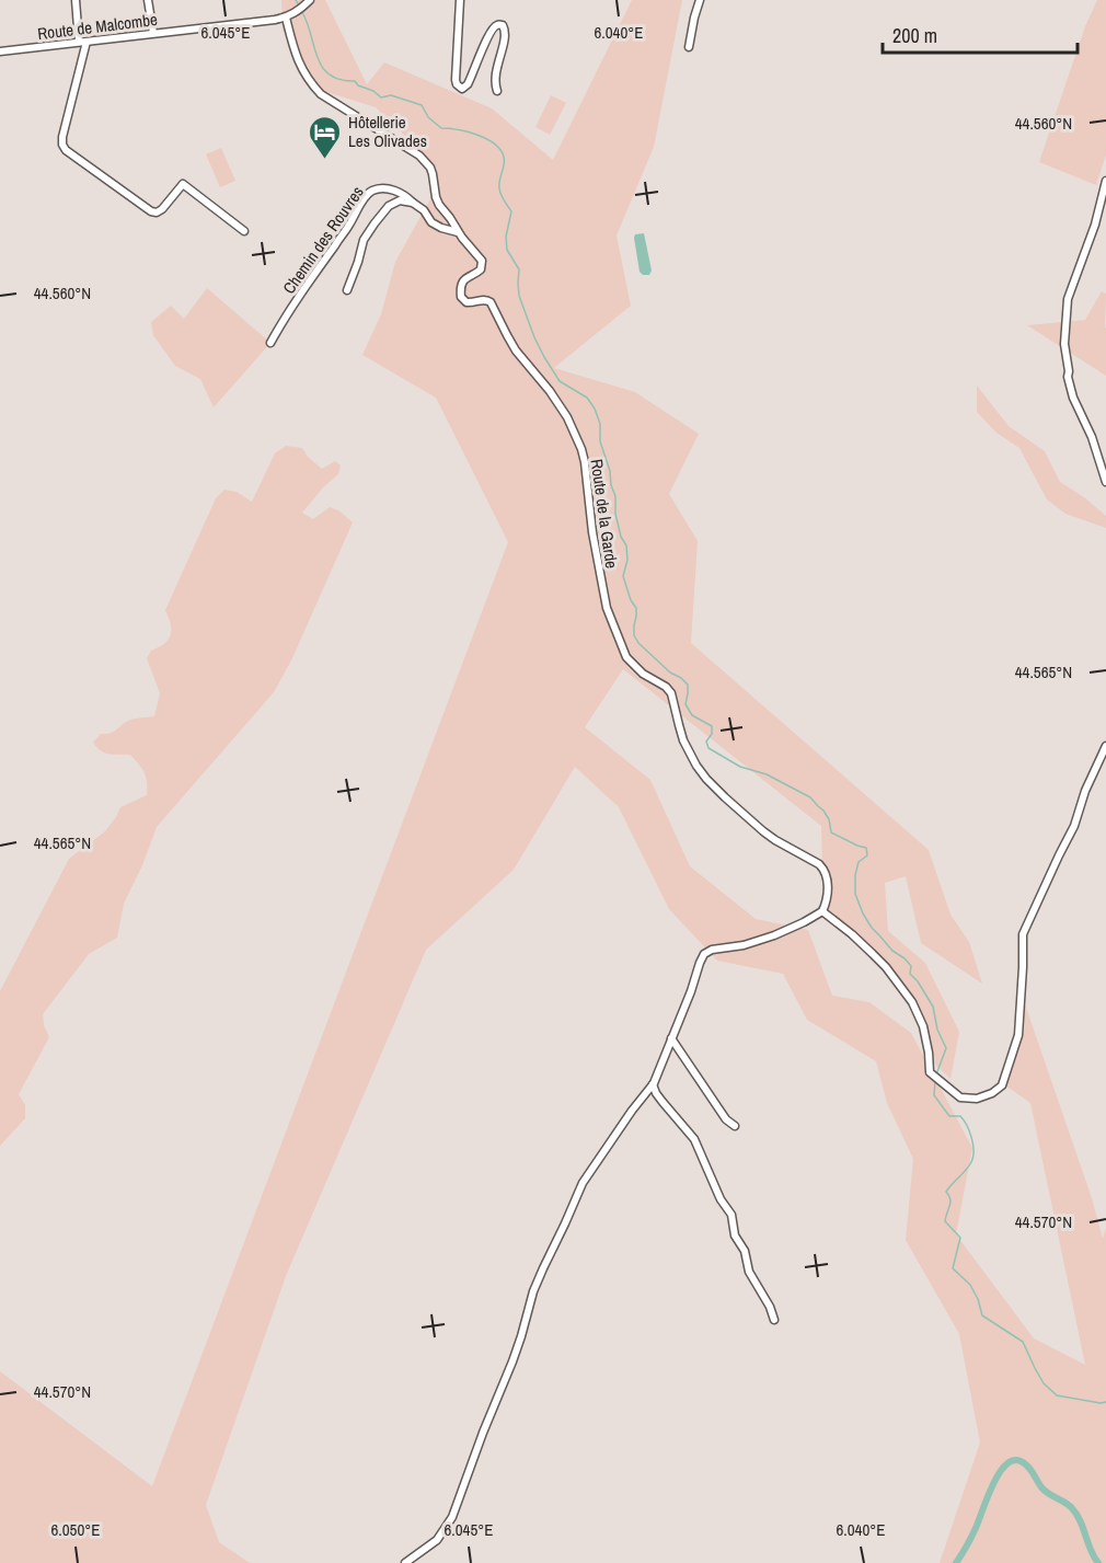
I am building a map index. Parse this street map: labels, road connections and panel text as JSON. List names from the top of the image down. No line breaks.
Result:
{"streets":{"street":["Route de Malcombe","Chemin des Rouvres","Route de la Garde"]},"crossings":[["Route de Malcombe","Route de la Garde"]],"places":{"hotel":["Hôtellerie Les Olivades"]},"scale_bar":"200 m","coordinates":["6.045°E","6.040°E","44.560°N","44.565°N","44.570°N","6.050°E"]}
